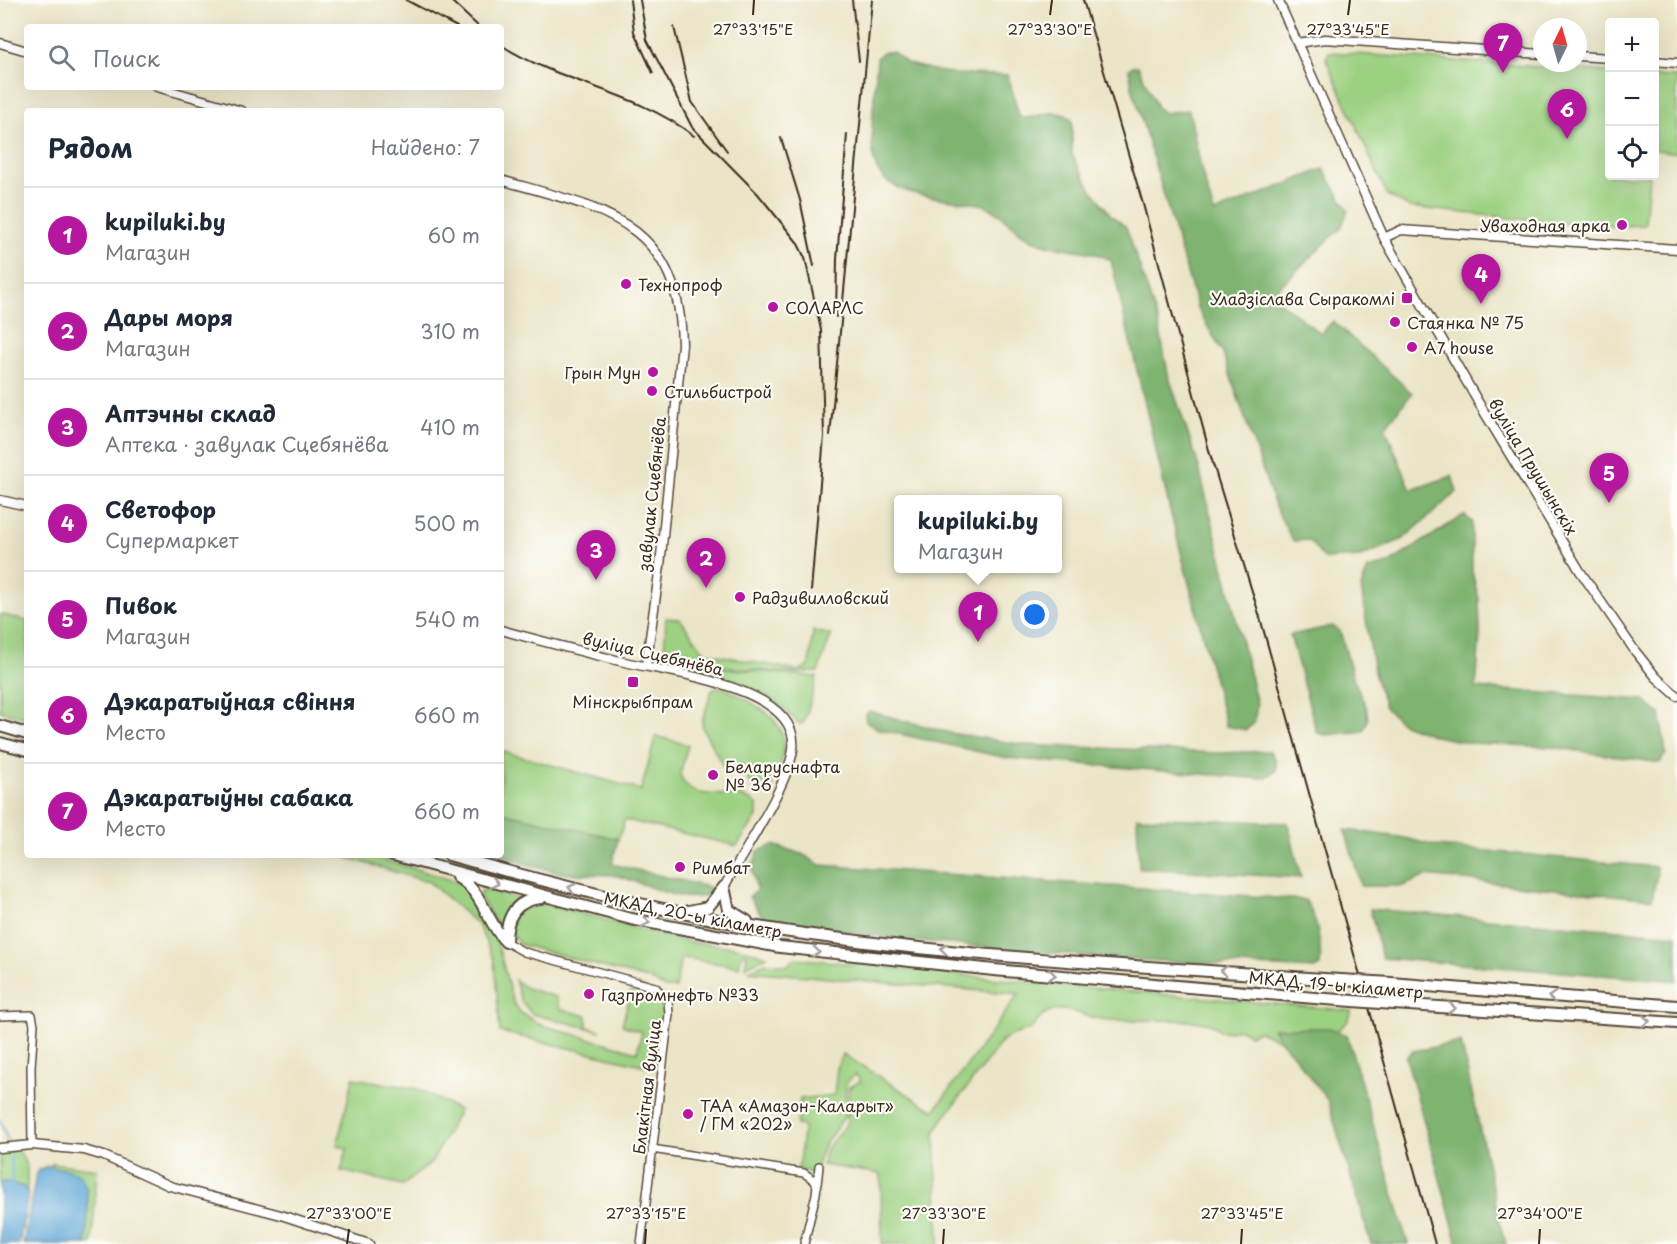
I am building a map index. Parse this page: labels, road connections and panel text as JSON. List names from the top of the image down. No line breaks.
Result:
{"streets":{"highway":["МКАД, 20-ы кіламетр","МКАД, 19-ы кіламетр"],"street":["вуліца Прушынскіх","завулак Сцебянёва","вуліца Сцебянёва","Блакітная вуліца"]},"crossings":[["завулак Сцебянёва","вуліца Сцебянёва"],["МКАД, 20-ы кіламетр","МКАД, 19-ы кіламетр"]],"places":{"other":["Уваходная арка","Технопроф","СОЛАРЛС","Стаянка № 75","A7 house","Грын Мун","Стильбистрой","Радзивилловский","Беларуснафта № 36","Римбат","Газпромнефть №33","ТАА «Амазон-Каларыт» / ГМ «202»"],"transit":["Уладзіслава Сыракомлі","Мінскрыбпрам"]},"north":"top","page":{"map_buttons":["+","−"],"pins":["7","6","4","5","3","2","1"],"search":"Поиск","heading":["Рядом","Найдено: 7"],"list":[{"mark":"1","name":"kupiluki.by","note":"Магазин","value":"60 m"},{"mark":"2","name":"Дары моря","note":"Магазин","value":"310 m"},{"mark":"3","name":"Аптэчны склад","note":"Аптека · завулак Сцебянёва","value":"410 m"},{"mark":"4","name":"Светофор","note":"Супермаркет","value":"500 m"},{"mark":"5","name":"Пивок","note":"Магазин","value":"540 m"},{"mark":"6","name":"Дэкаратыўная свіння","note":"Место","value":"660 m"},{"mark":"7","name":"Дэкаратыўны сабака","note":"Место","value":"660 m"}],"popup":["kupiluki.by","Магазин"]},"coordinates":["27°33'15\"E","27°33'30\"E","27°33'45\"E","27°33'00\"E","27°34'00\"E"]}
